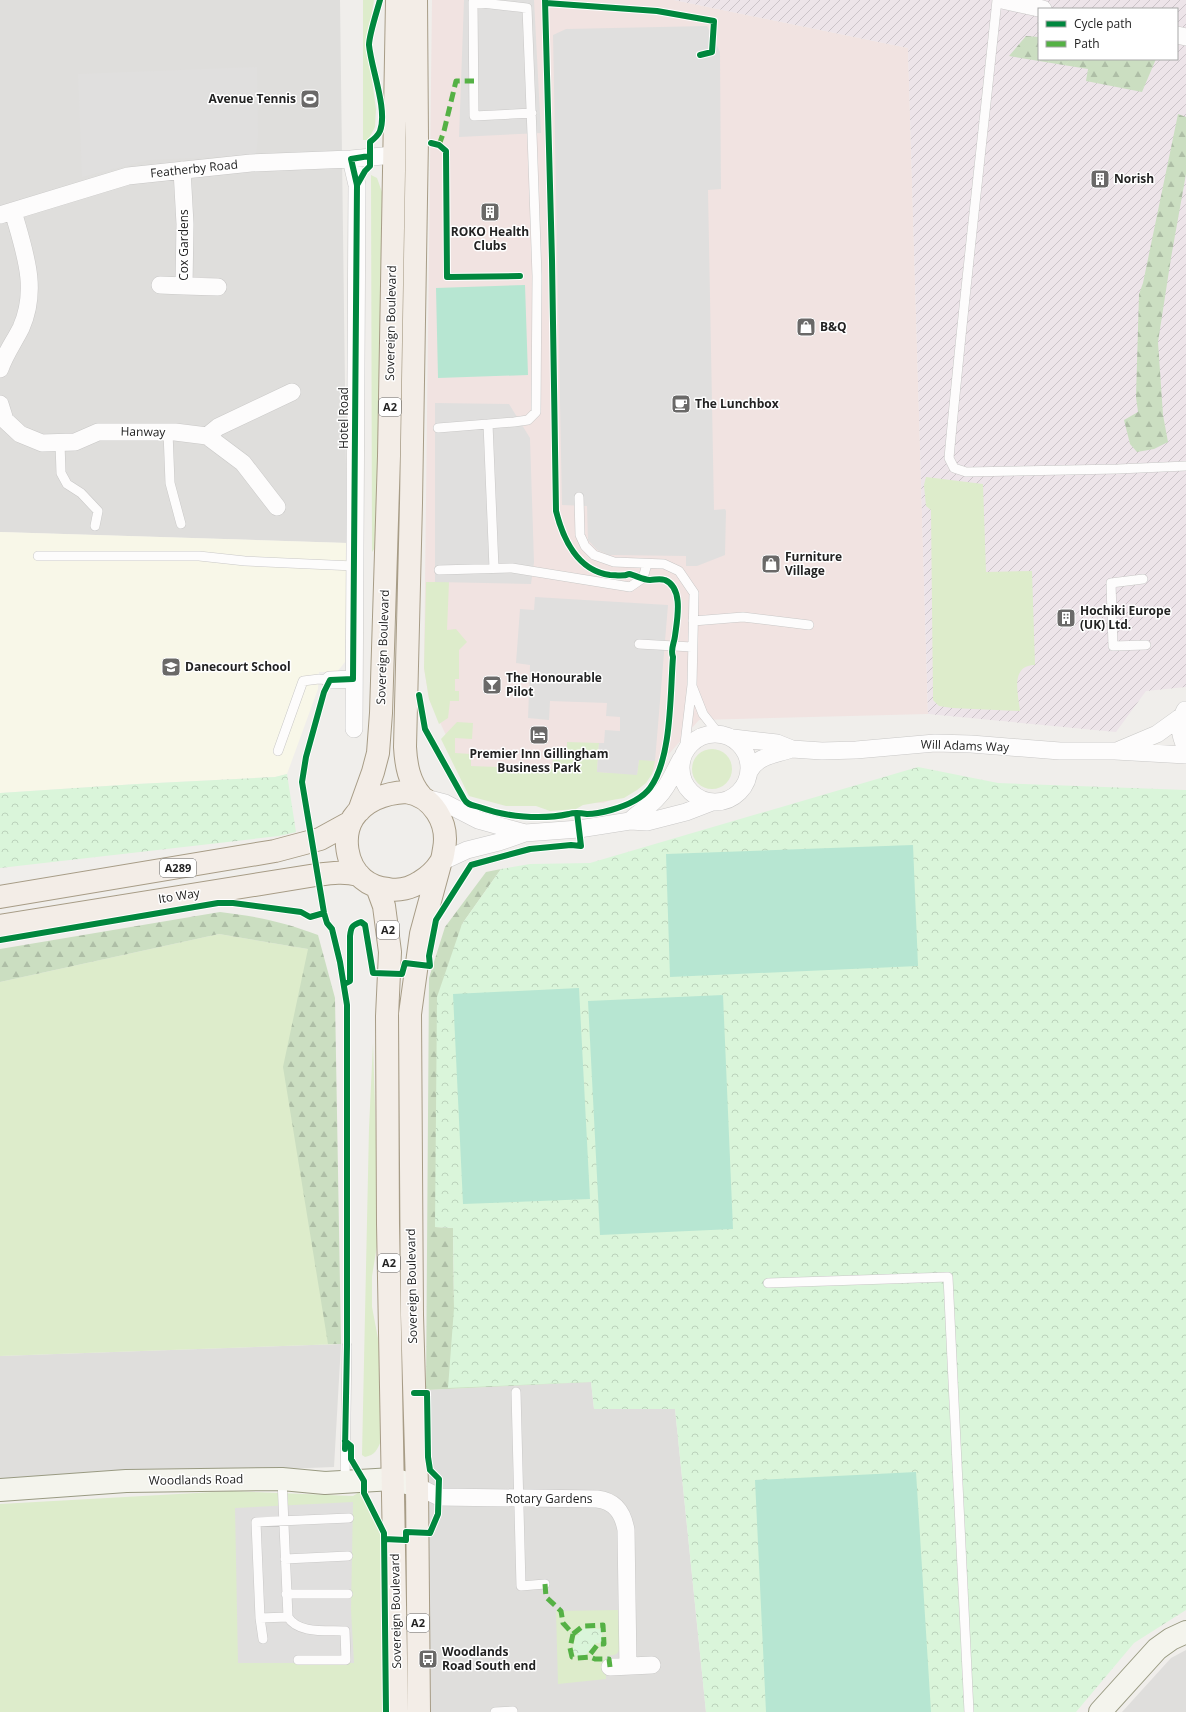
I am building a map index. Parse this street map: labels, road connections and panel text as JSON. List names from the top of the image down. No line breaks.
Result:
{"streets":{"main road":["Sovereign Boulevard","A2","A289","Ito Way"],"street":["Featherby Road","Cox Gardens","Hotel Road","Hanway","Will Adams Way","Woodlands Road","Rotary Gardens"]},"crossings":[["Featherby Road","Cox Gardens"],["Featherby Road","Sovereign Boulevard"],["Featherby Road","Hotel Road"],["Sovereign Boulevard","A289"],["Sovereign Boulevard","Ito Way"],["Sovereign Boulevard","Woodlands Road"],["Sovereign Boulevard","Rotary Gardens"],["A289","Ito Way"],["Woodlands Road","Rotary Gardens"]],"places":{"sports":["Avenue Tennis"],"building":["Norish","ROKO Health Clubs","Hochiki Europe (UK) Ltd."],"shop":["B&Q","Furniture Village"],"cafe":["The Lunchbox"],"school or university":["Danecourt School"],"bar":["The Honourable Pilot"],"hotel":["Premier Inn Gillingham Business Park"],"bus stop":["Woodlands Road South end"]},"legend":["Cycle path","Path"]}
